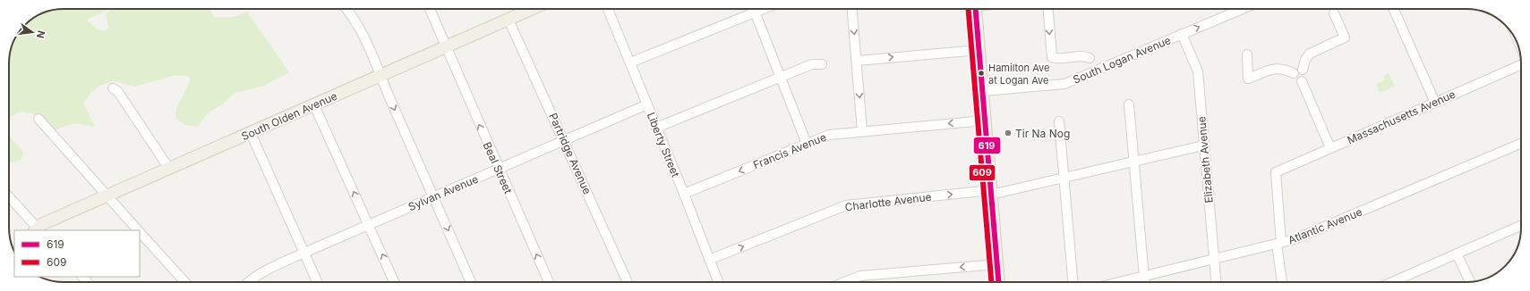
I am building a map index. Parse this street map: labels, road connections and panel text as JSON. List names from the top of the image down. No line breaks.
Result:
{"streets":{"main road":["South Olden Avenue"],"street":["South Logan Avenue","Massachusetts Avenue","Liberty Street","Francis Avenue","Partridge Avenue","Elizabeth Avenue","Beal Street","Sylvan Avenue","Charlotte Avenue","Atlantic Avenue"]},"crossings":[["South Logan Avenue","Elizabeth Avenue"],["South Olden Avenue","Partridge Avenue"],["South Olden Avenue","Beal Street"],["Massachusetts Avenue","Atlantic Avenue"],["Liberty Street","Francis Avenue"],["Liberty Street","Sylvan Avenue"],["Liberty Street","Charlotte Avenue"],["Partridge Avenue","Sylvan Avenue"],["Elizabeth Avenue","Charlotte Avenue"],["Elizabeth Avenue","Atlantic Avenue"],["Beal Street","Sylvan Avenue"]],"places":["Hamilton Ave at Logan Ave","Tir Na Nog"],"lines":["transit line 619","transit line 609"],"legend":["619","609"],"north":"right"}
